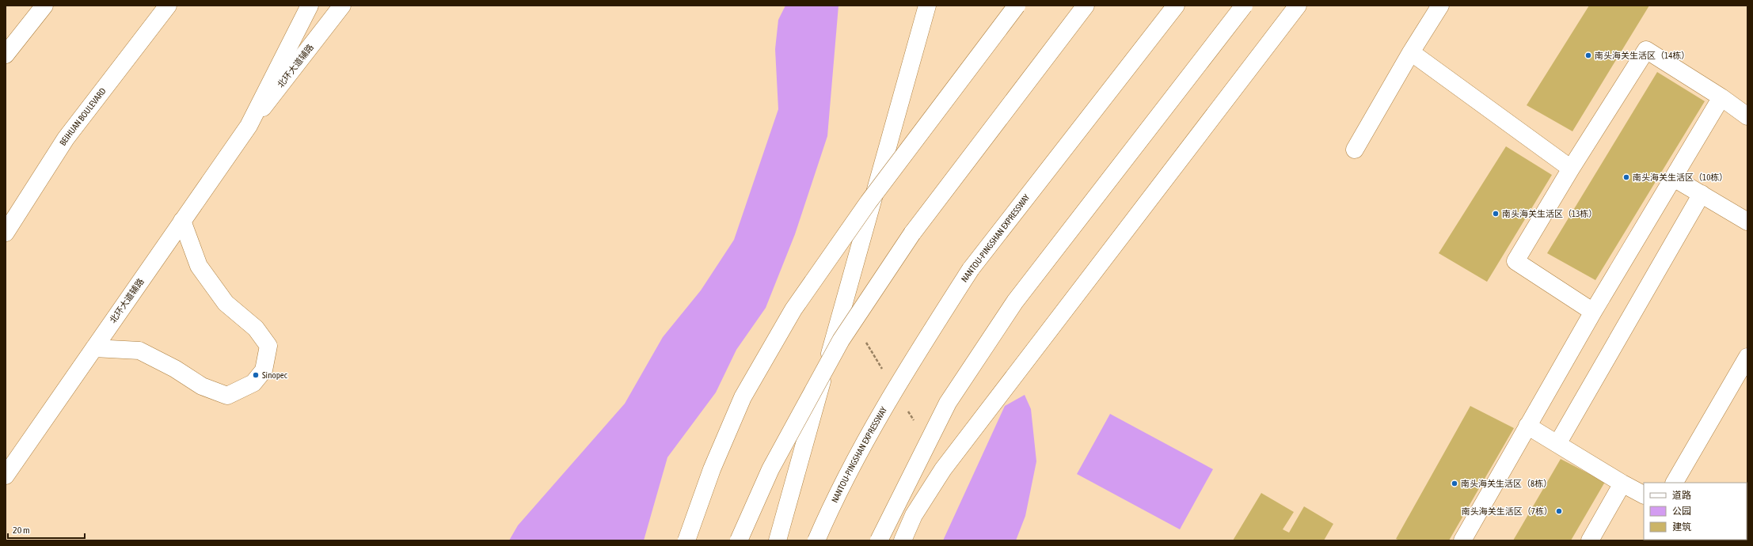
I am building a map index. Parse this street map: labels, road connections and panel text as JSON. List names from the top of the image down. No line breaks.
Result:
{"streets":{"main road":["北环大道辅路","BEIHUAN BOULEVARD","NANTOU-PINGSHAN EXPRESSWAY"]},"places":["南头海关生活区（14栋）","南头海关生活区（10栋）","南头海关生活区（13栋）","Sinopec","南头海关生活区（8栋）","南头海关生活区（7栋）"],"legend":["道路","公园","建筑"],"scale_bar":"20 m"}
